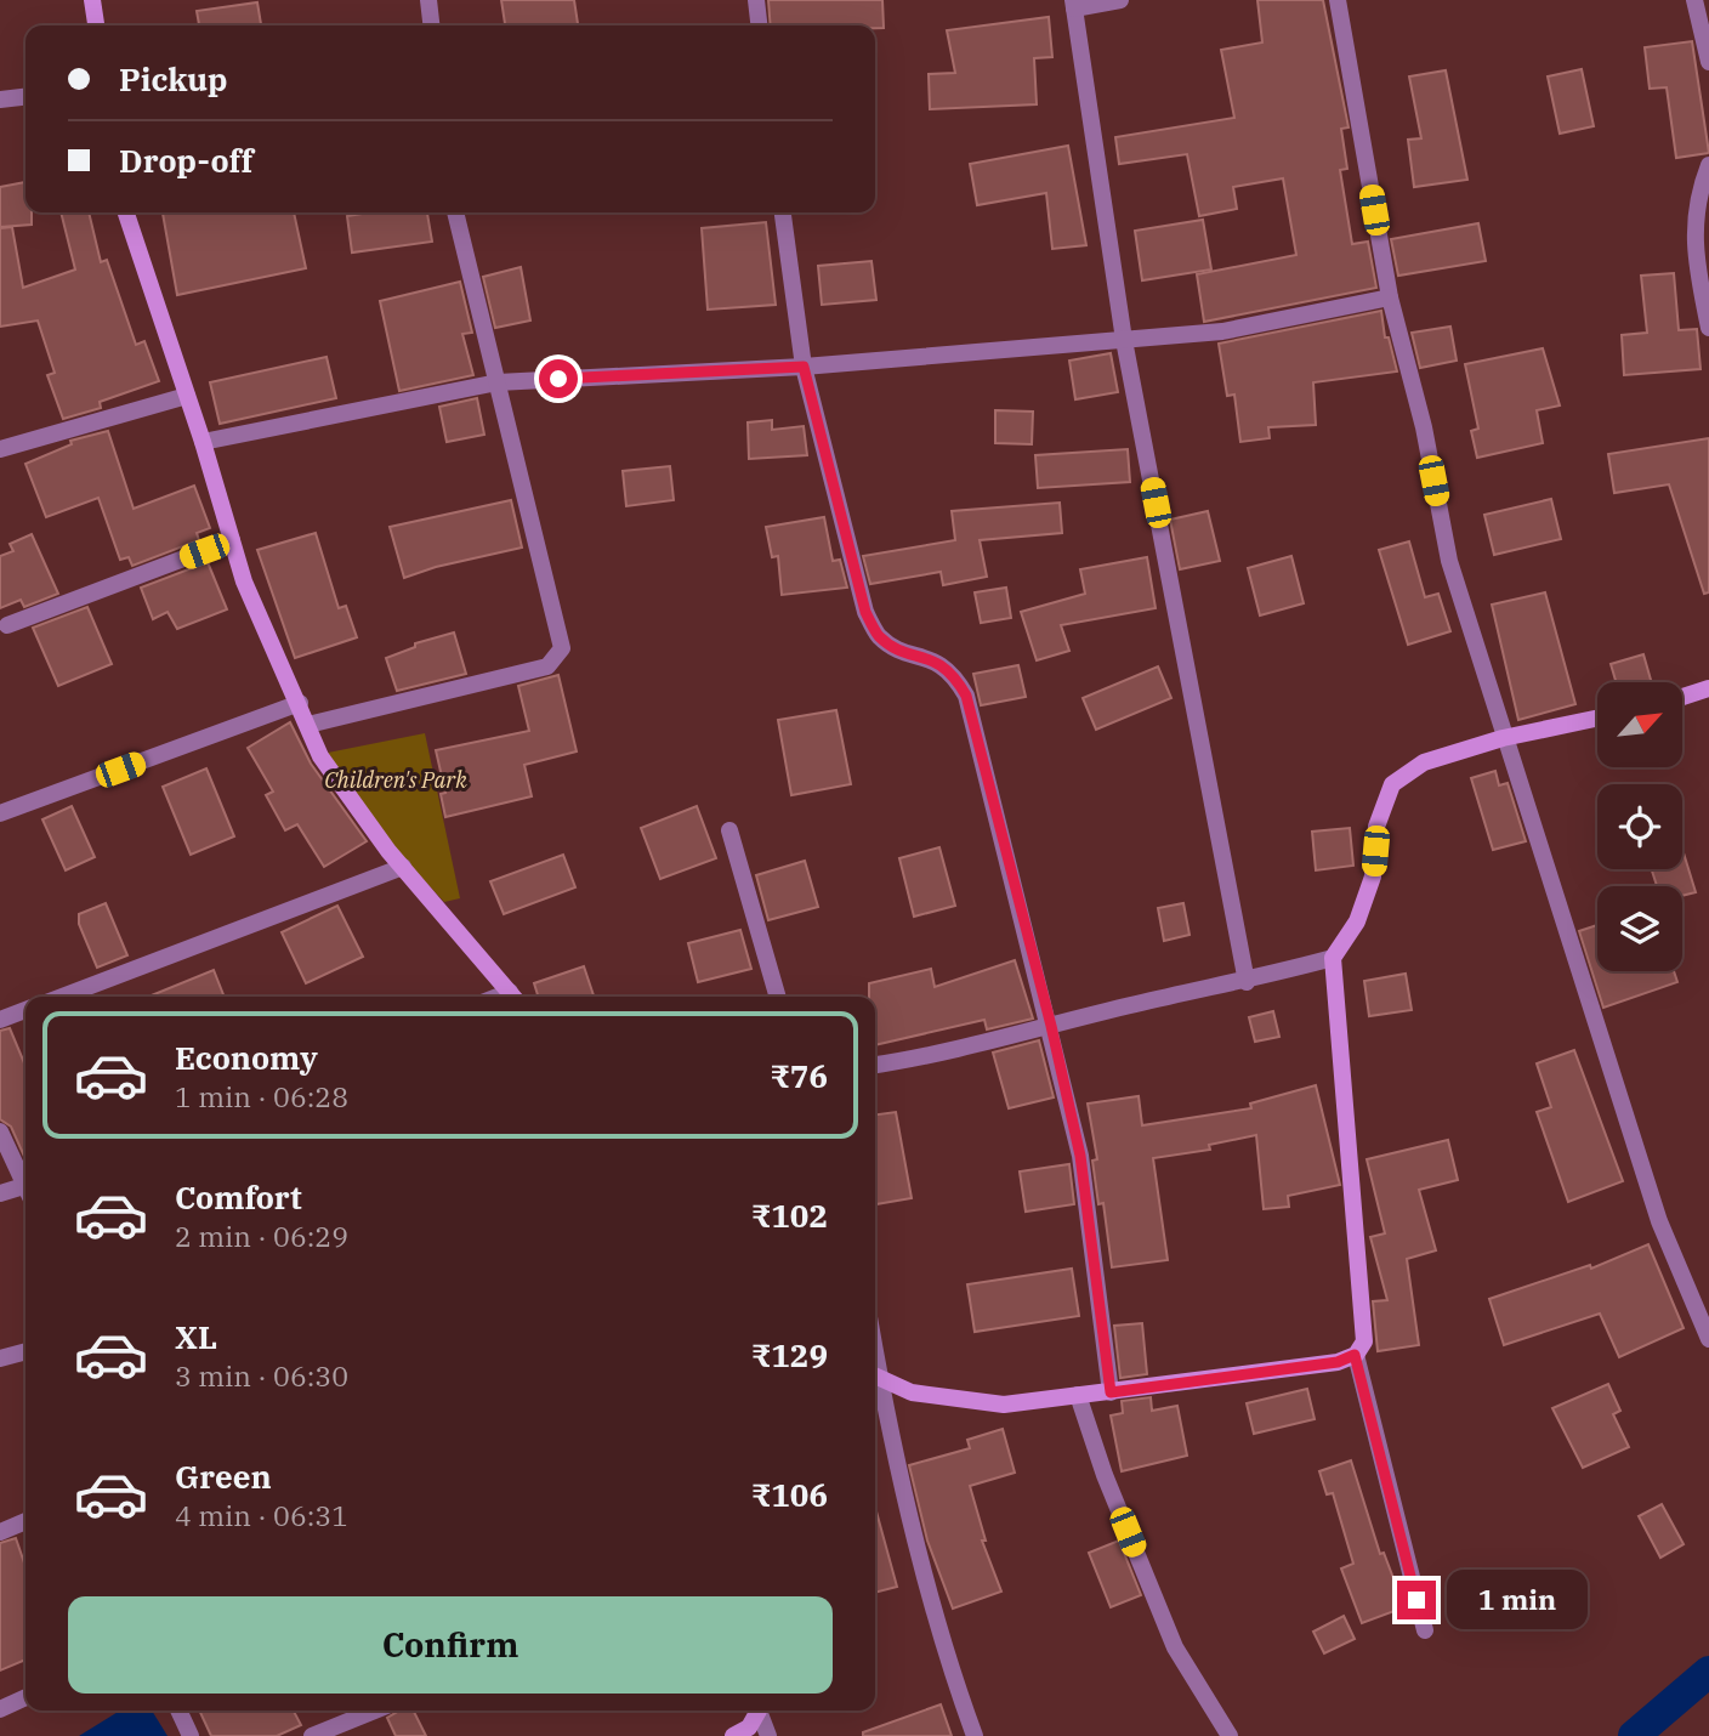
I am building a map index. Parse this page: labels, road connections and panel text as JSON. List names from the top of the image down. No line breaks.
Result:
{"parks":["Children's Park"],"north":"top right","page":{"banner":["Pickup","Drop-off"],"list":[{"name":"Economy","note":"1 min · 06:28","value":"₹76"},{"name":"Comfort","note":"2 min · 06:29","value":"₹102"},{"name":"XL","note":"3 min · 06:30","value":"₹129"},{"name":"Green","note":"4 min · 06:31","value":"₹106"}],"bubble":"1 min","buttons":"Confirm"}}
